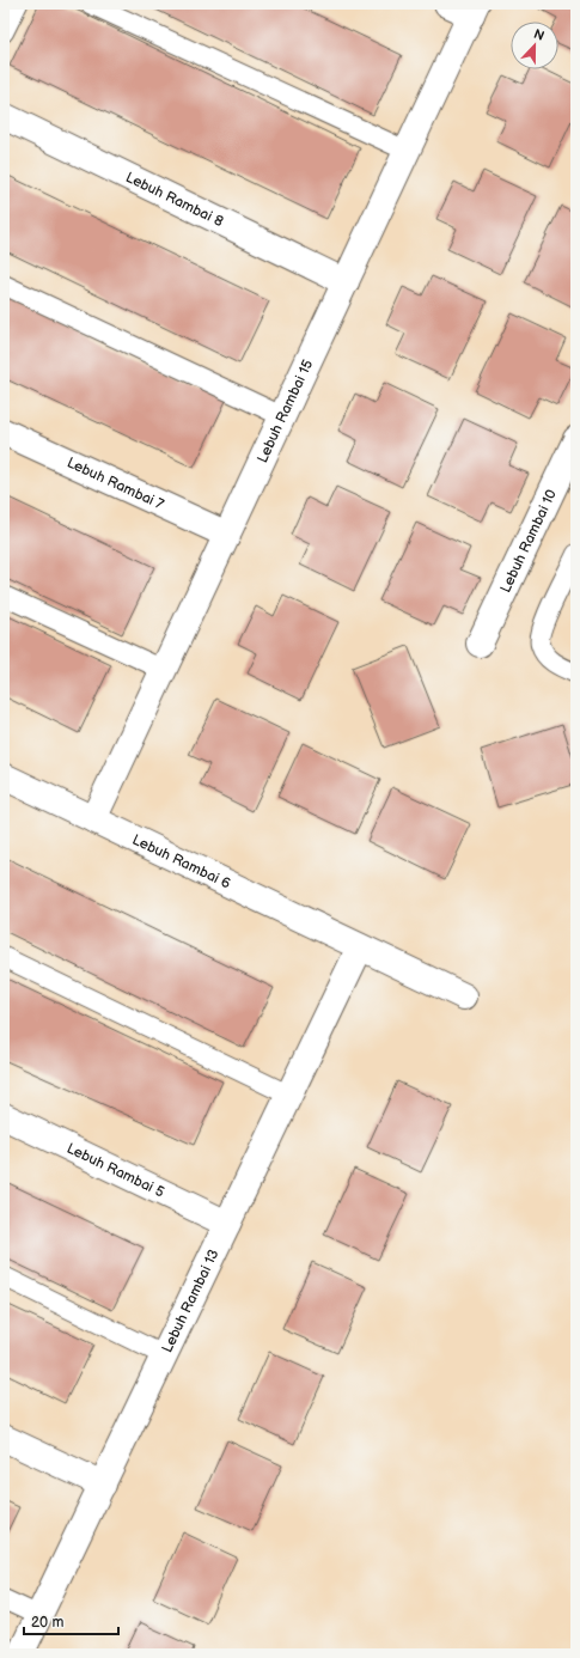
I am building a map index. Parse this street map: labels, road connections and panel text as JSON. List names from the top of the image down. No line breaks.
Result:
{"streets":{"street":["Lebuh Rambai 8","Lebuh Rambai 15","Lebuh Rambai 7","Lebuh Rambai 10","Lebuh Rambai 6","Lebuh Rambai 5","Lebuh Rambai 13"]},"crossings":[["Lebuh Rambai 8","Lebuh Rambai 15"],["Lebuh Rambai 15","Lebuh Rambai 7"],["Lebuh Rambai 15","Lebuh Rambai 6"],["Lebuh Rambai 6","Lebuh Rambai 13"],["Lebuh Rambai 5","Lebuh Rambai 13"]],"scale_bar":"20 m","north":"top"}
